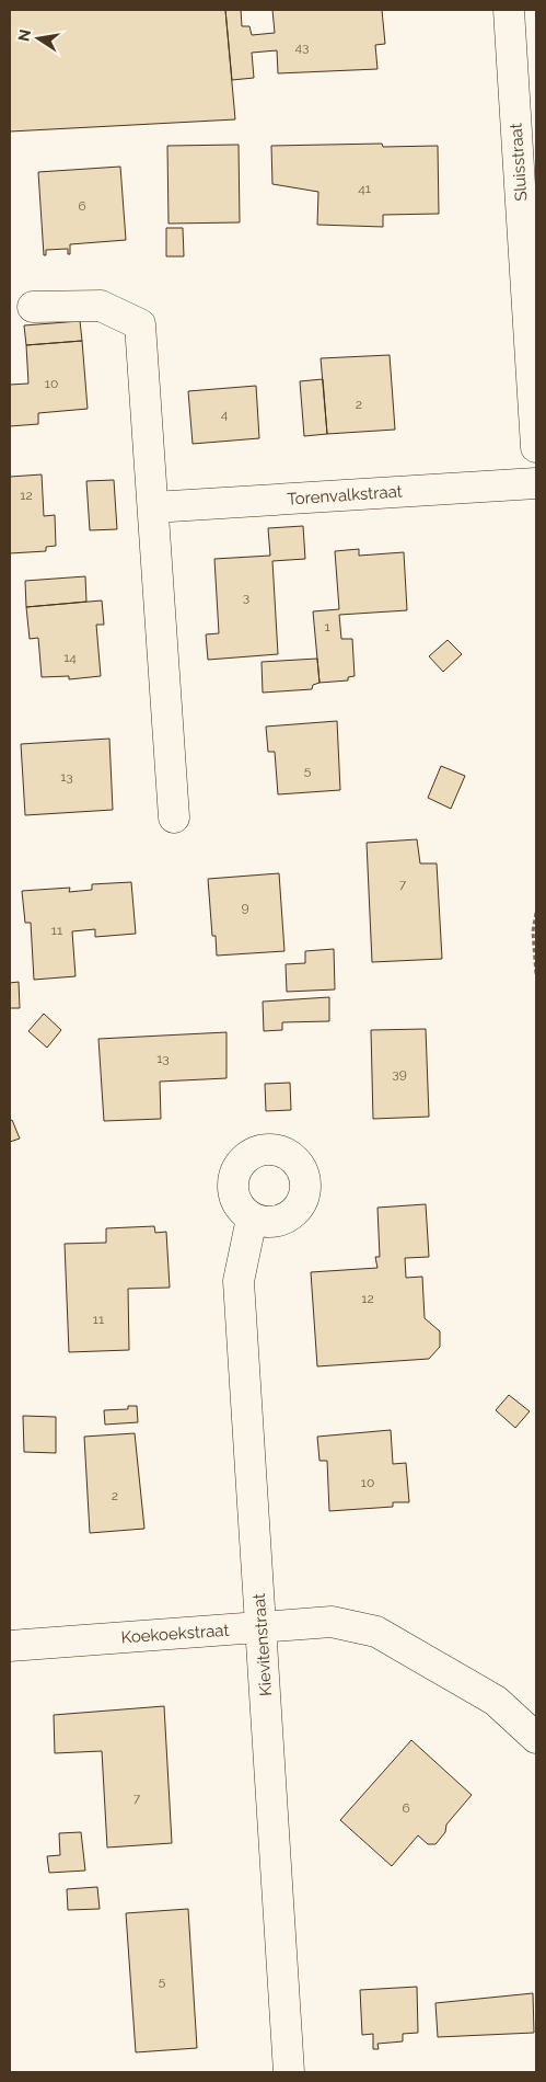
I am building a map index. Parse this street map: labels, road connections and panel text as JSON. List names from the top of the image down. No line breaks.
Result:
{"streets":{"street":["Sluisstraat","Torenvalkstraat","Koekoekstraat","Kievitenstraat"]},"crossings":[["Koekoekstraat","Kievitenstraat"]],"house_numbers":["43","41","6","10","2","4","12","3","1","14","5","13","7","9","11","13","39","12","11","10","2","7","6","5"],"north":"left"}
